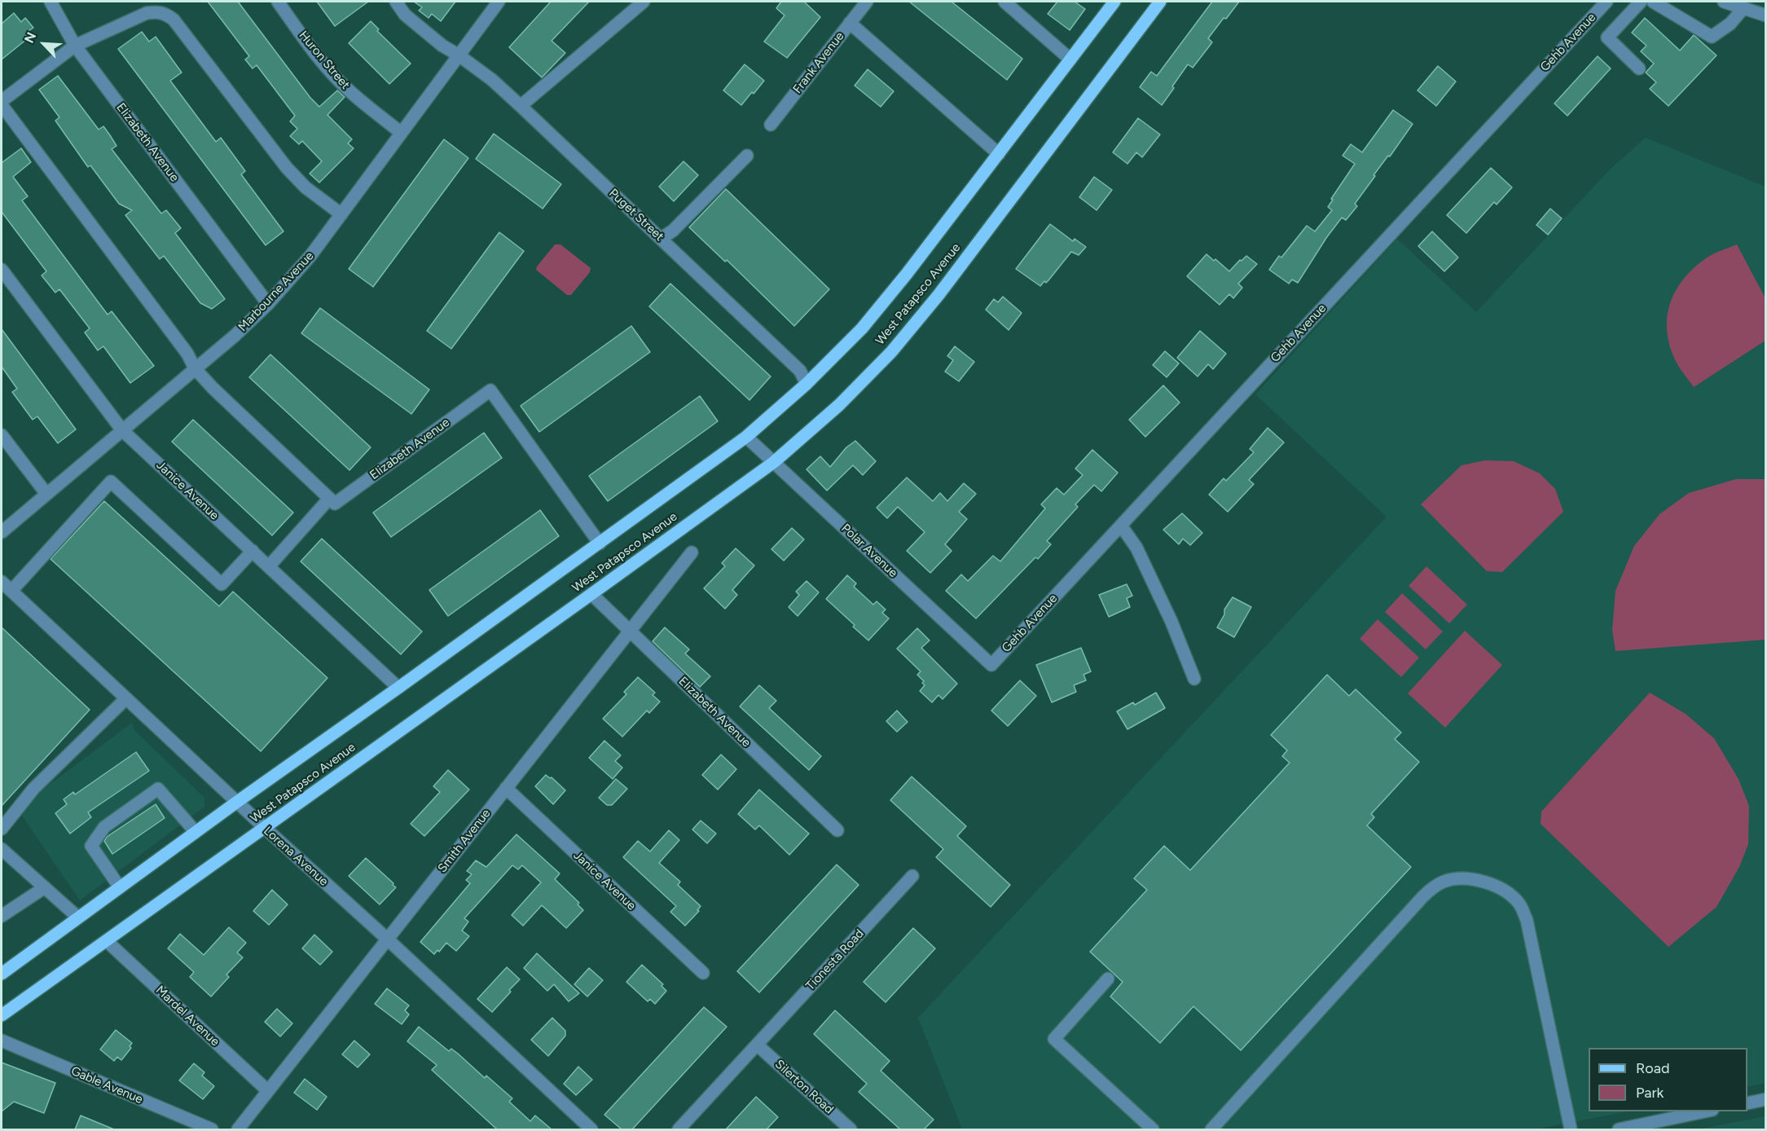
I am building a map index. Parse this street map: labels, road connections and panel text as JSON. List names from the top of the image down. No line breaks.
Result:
{"streets":{"main road":["West Patapsco Avenue"],"street":["Gehb Avenue","Huron Street","Frank Avenue","Elizabeth Avenue","Puget Street","Marbourne Avenue","Janice Avenue","Polar Avenue","Smith Avenue","Lorena Avenue","Tionesta Road","Mardel Avenue","Gable Avenue","Silerton Road"]},"crossings":[["Gehb Avenue","Polar Avenue"],["Huron Street","Marbourne Avenue"],["Elizabeth Avenue","Marbourne Avenue"],["Elizabeth Avenue","West Patapsco Avenue"],["Elizabeth Avenue","Smith Avenue"],["Puget Street","Marbourne Avenue"],["Puget Street","West Patapsco Avenue"],["Marbourne Avenue","Janice Avenue"],["West Patapsco Avenue","Janice Avenue"],["West Patapsco Avenue","Polar Avenue"],["West Patapsco Avenue","Lorena Avenue"],["West Patapsco Avenue","Mardel Avenue"],["Janice Avenue","Smith Avenue"],["Smith Avenue","Lorena Avenue"],["Smith Avenue","Mardel Avenue"],["Tionesta Road","Silerton Road"]],"legend":["Road","Park"],"north":"top left"}
